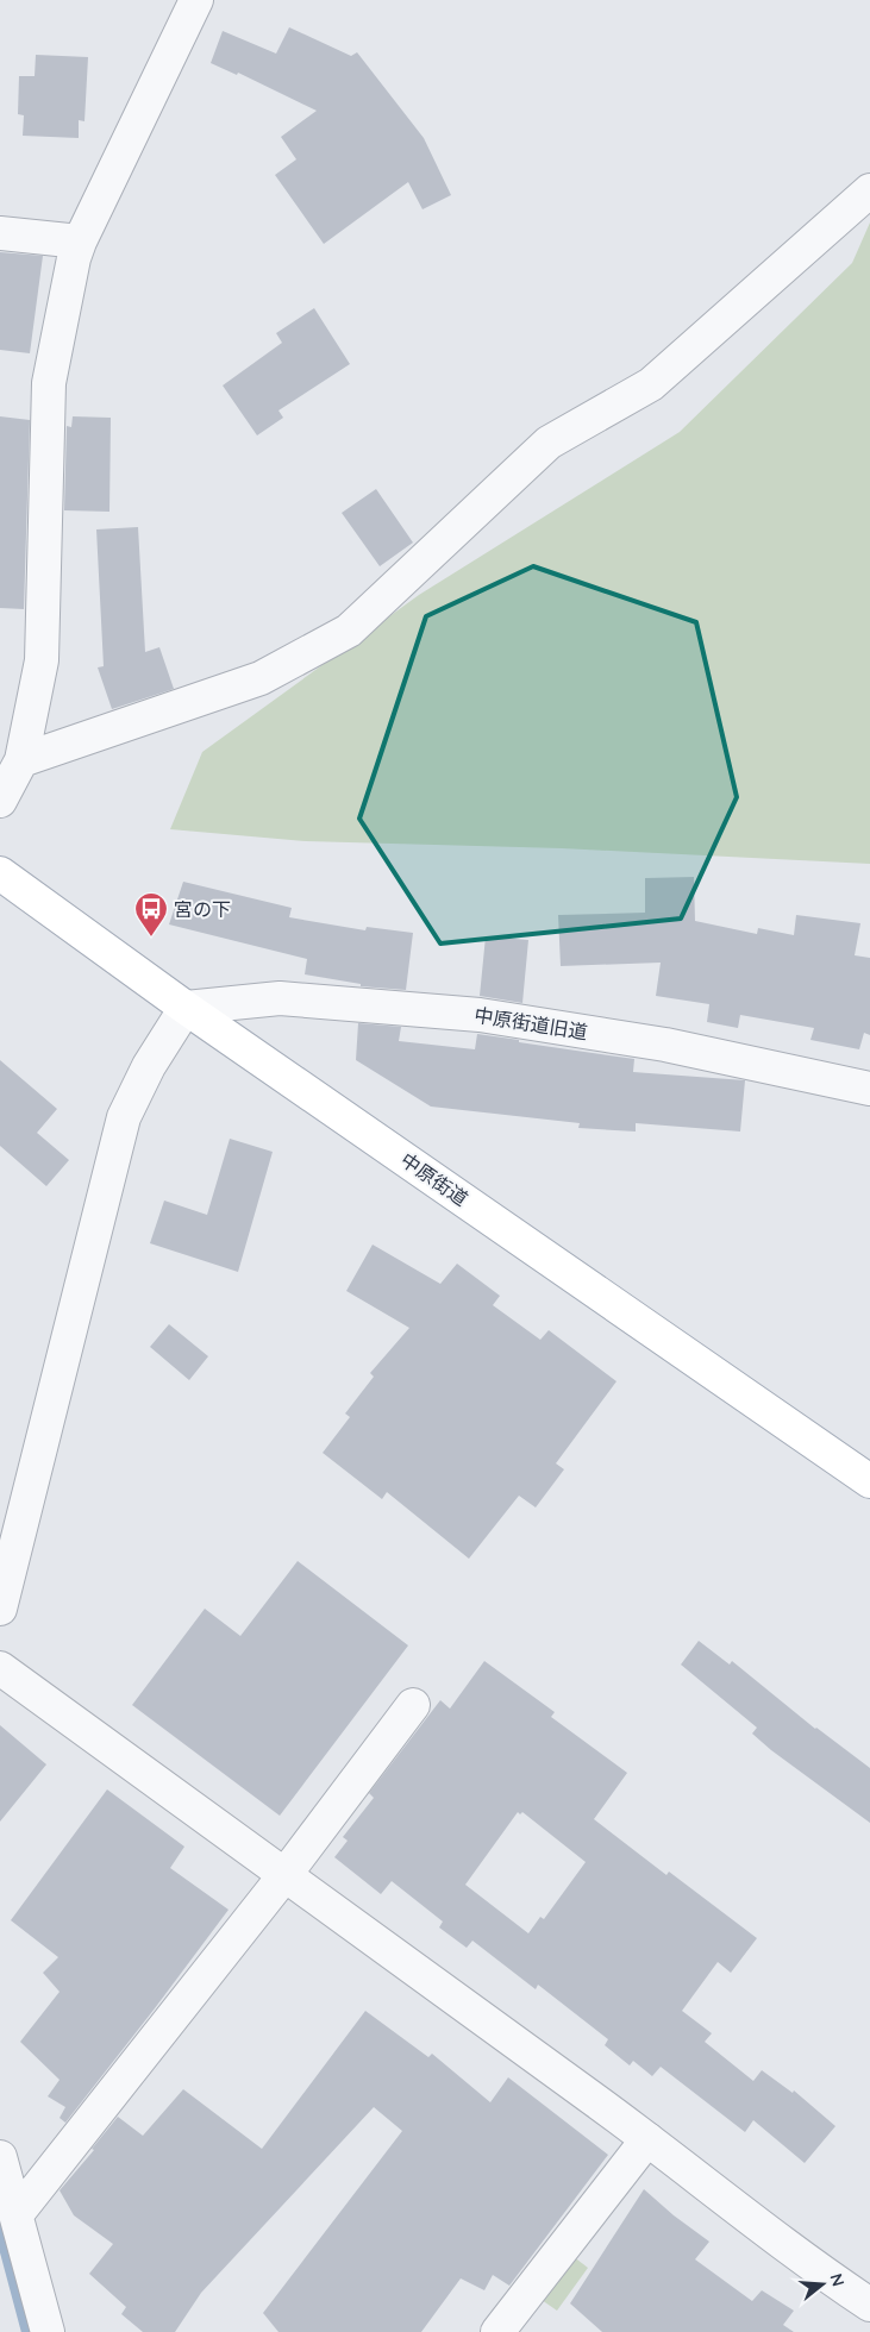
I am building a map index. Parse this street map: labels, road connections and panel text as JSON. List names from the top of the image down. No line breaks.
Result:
{"streets":{"main road":["中原街道"],"street":["中原街道旧道"]},"crossings":[["中原街道旧道","中原街道"]],"places":{"bus stop":["宮の下"]},"north":"right"}
